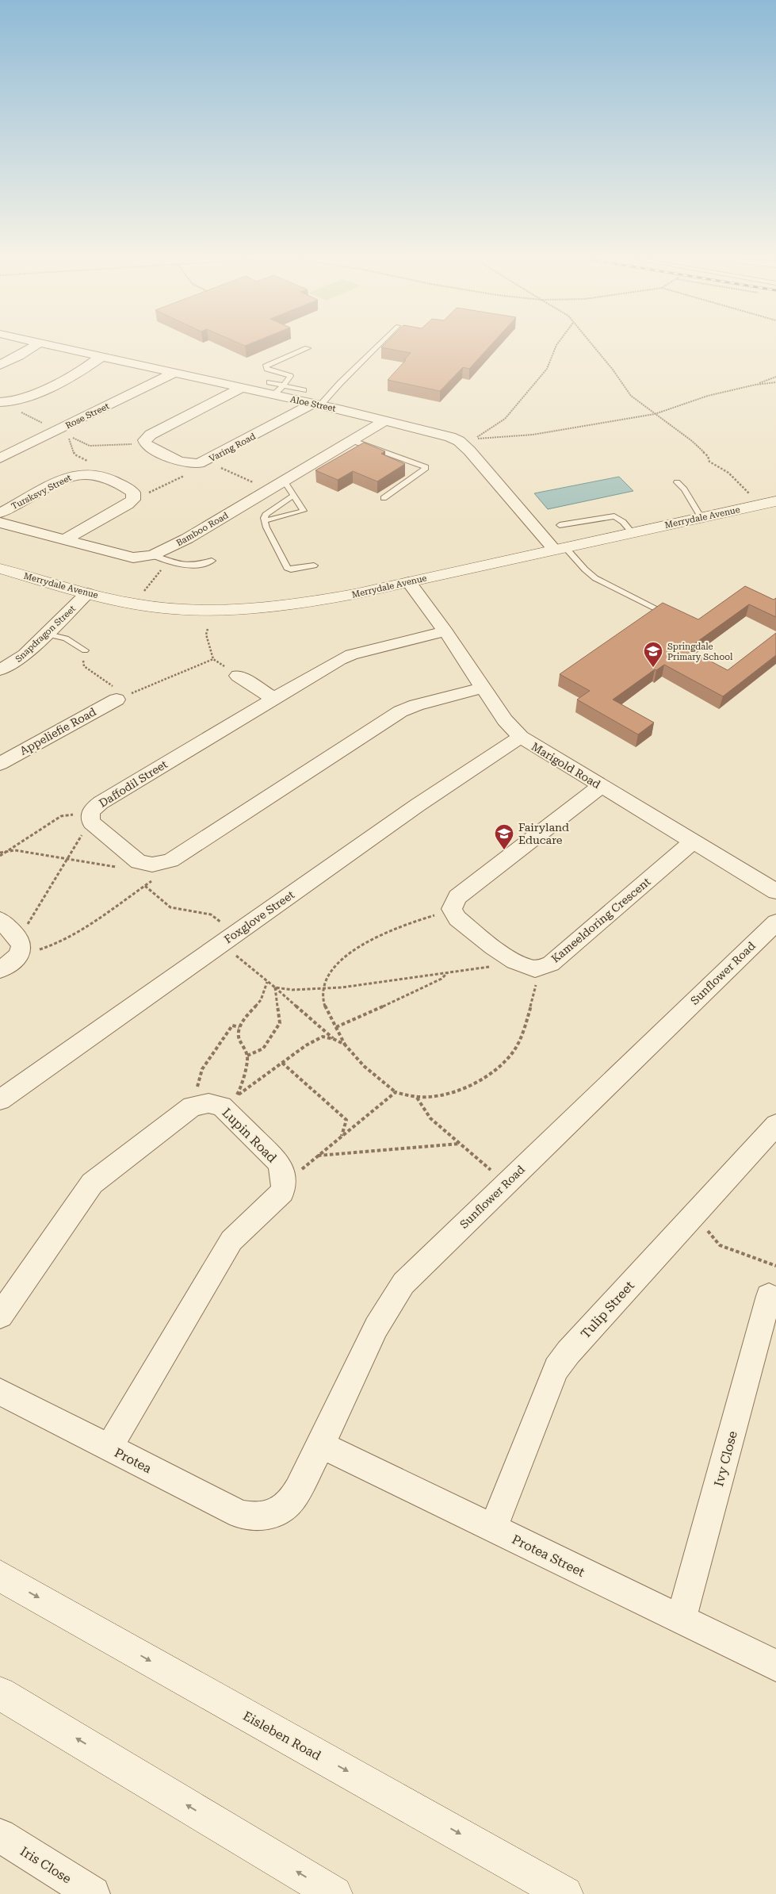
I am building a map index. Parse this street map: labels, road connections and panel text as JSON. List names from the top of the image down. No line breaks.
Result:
{"streets":{"street":["Aloe Street","Rose Street","Varing Road","Tursksvy Street","Merrydale Avenue","Bamboo Road","Snapdragon Street","Appeliefie Road","Marigold Road","Daffodil Street","Foxglove Street","Kameeldoring Crescent","Sunflower Road","Lupin Road","Tulip Street","Ivy Close","Protea","Protea Street","Eisleben Road","Iris Close"]},"crossings":[["Aloe Street","Rose Street"],["Aloe Street","Varing Road"],["Aloe Street","Merrydale Avenue"],["Aloe Street","Bamboo Road"],["Merrydale Avenue","Snapdragon Street"],["Merrydale Avenue","Marigold Road"],["Marigold Road","Daffodil Street"],["Marigold Road","Foxglove Street"],["Marigold Road","Kameeldoring Crescent"],["Sunflower Road","Protea"],["Sunflower Road","Protea Street"],["Lupin Road","Protea"],["Tulip Street","Protea Street"],["Ivy Close","Protea Street"]],"places":{"school or university":["Springdale Primary School","Fairyland Educare"]}}
